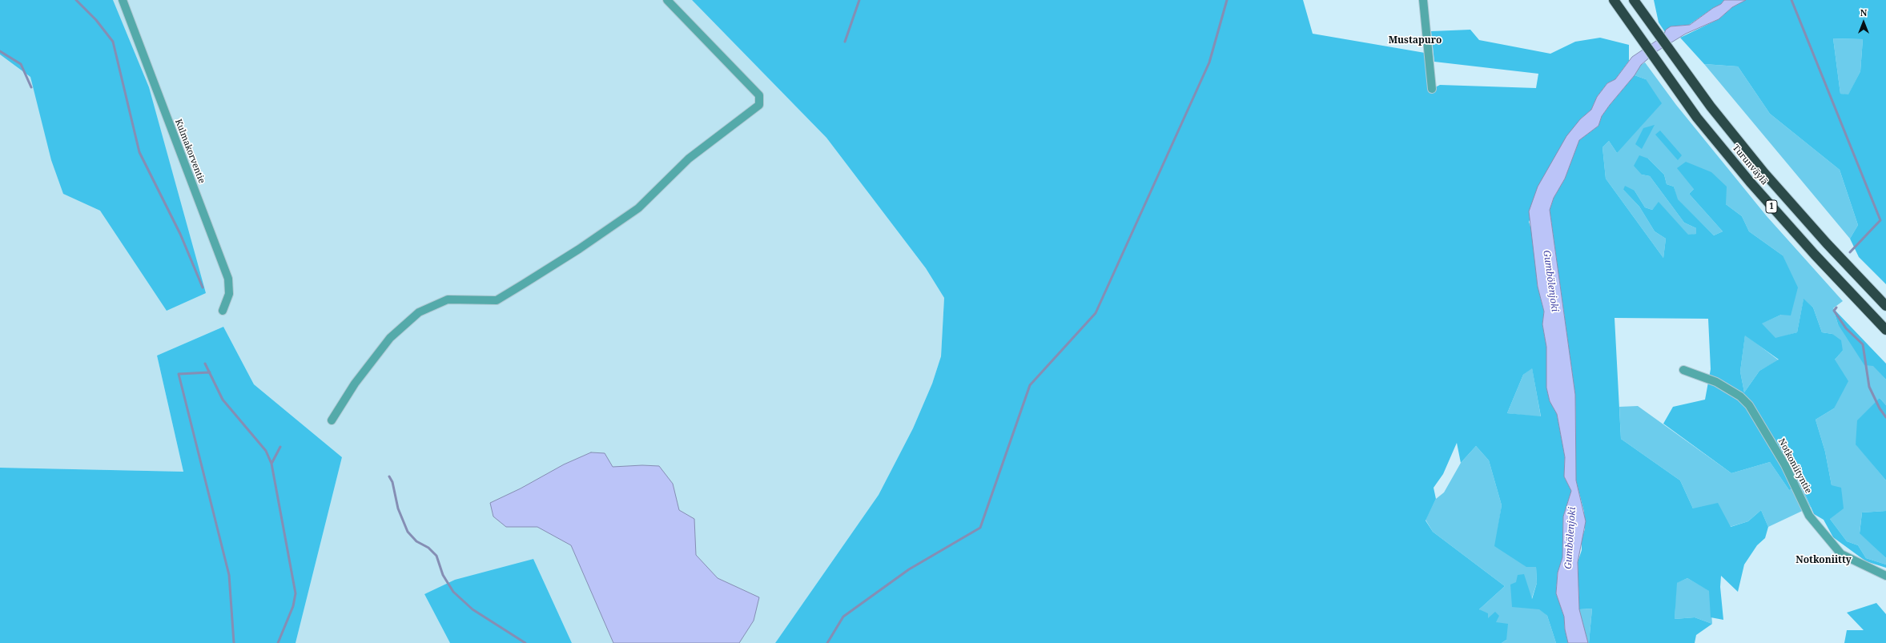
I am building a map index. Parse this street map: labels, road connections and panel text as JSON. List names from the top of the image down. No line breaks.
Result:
{"streets":{"highway":["Turunväylä","1"],"street":["Kulmakorventie","Notkoniityntie"]},"districts":["Mustapuro","Notkoniitty"],"water":["Gumbölenjoki"],"north":"top"}
